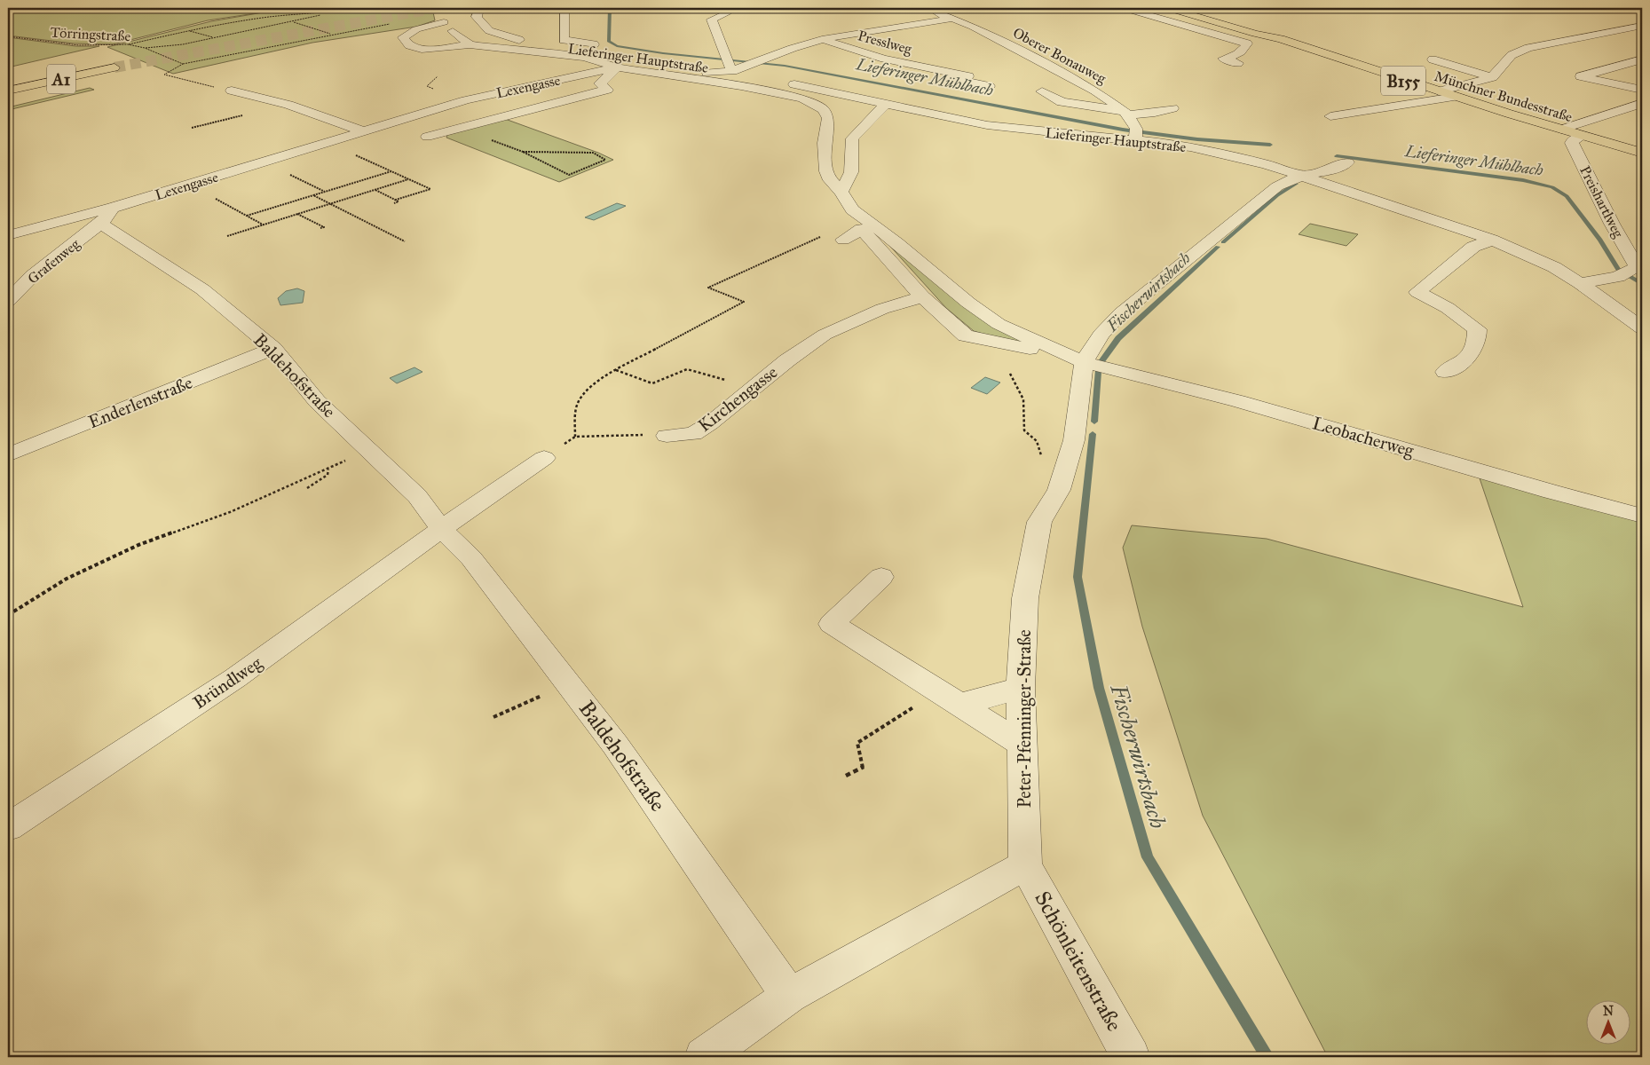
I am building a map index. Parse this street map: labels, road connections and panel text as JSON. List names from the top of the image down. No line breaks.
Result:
{"streets":{"main road":["A1","B155","Münchner Bundesstraße"],"street":["Presslweg","Oberer Bonauweg","Lieferinger Hauptstraße","Lexengasse","Preishartlweg","Grafenweg","Baldehofstraße","Kirchengasse","Enderlenstraße","Leobacherweg","Bründlweg","Peter-Pfenninger-Straße","Schönleitenstraße"],"path":["Törringstraße"]},"crossings":[["Presslweg","Oberer Bonauweg"],["Presslweg","Lieferinger Hauptstraße"],["Oberer Bonauweg","Lieferinger Hauptstraße"],["Lieferinger Hauptstraße","Preishartlweg"],["Lieferinger Hauptstraße","Peter-Pfenninger-Straße"],["Lexengasse","Grafenweg"],["Lexengasse","Baldehofstraße"],["Münchner Bundesstraße","Preishartlweg"],["Grafenweg","Baldehofstraße"],["Baldehofstraße","Enderlenstraße"],["Baldehofstraße","Bründlweg"],["Leobacherweg","Peter-Pfenninger-Straße"],["Peter-Pfenninger-Straße","Schönleitenstraße"]],"water":["Lieferinger Mühlbach","Fischerwirtsbach"],"north":"top"}
